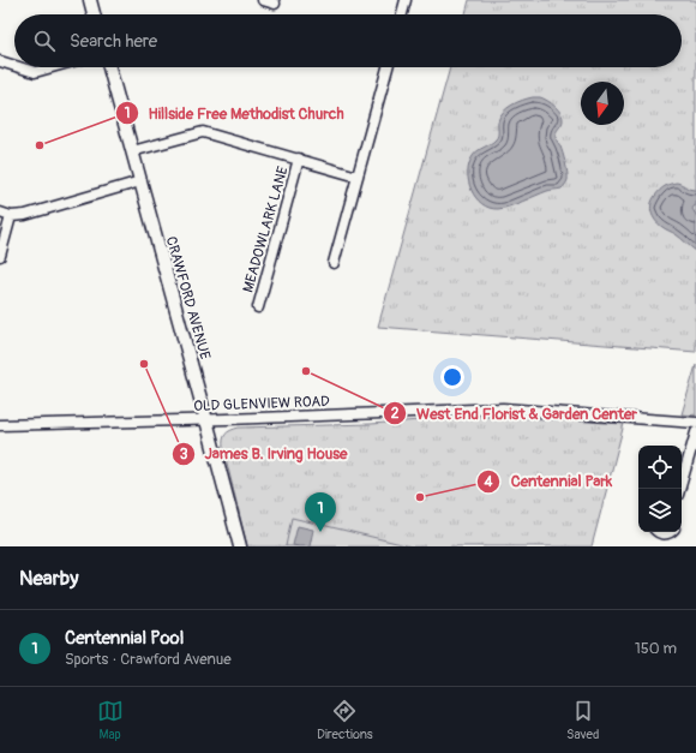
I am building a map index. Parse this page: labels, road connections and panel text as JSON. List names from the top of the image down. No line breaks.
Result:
{"streets":{"main road":["CRAWFORD AVENUE"],"street":["MEADOWLARK LANE","OLD GLENVIEW ROAD"]},"crossings":[["CRAWFORD AVENUE","OLD GLENVIEW ROAD"]],"places":["Hillside Free Methodist Church","James B. Irving House","West End Florist & Garden Center","Centennial Park"],"north":"bottom","page":{"search":"Search here","pins":"1","heading":"Nearby","list":[{"mark":"1","name":"Centennial Pool","note":"Sports · Crawford Avenue","value":"150 m"}],"nav":["Map","Directions","Saved"]}}
